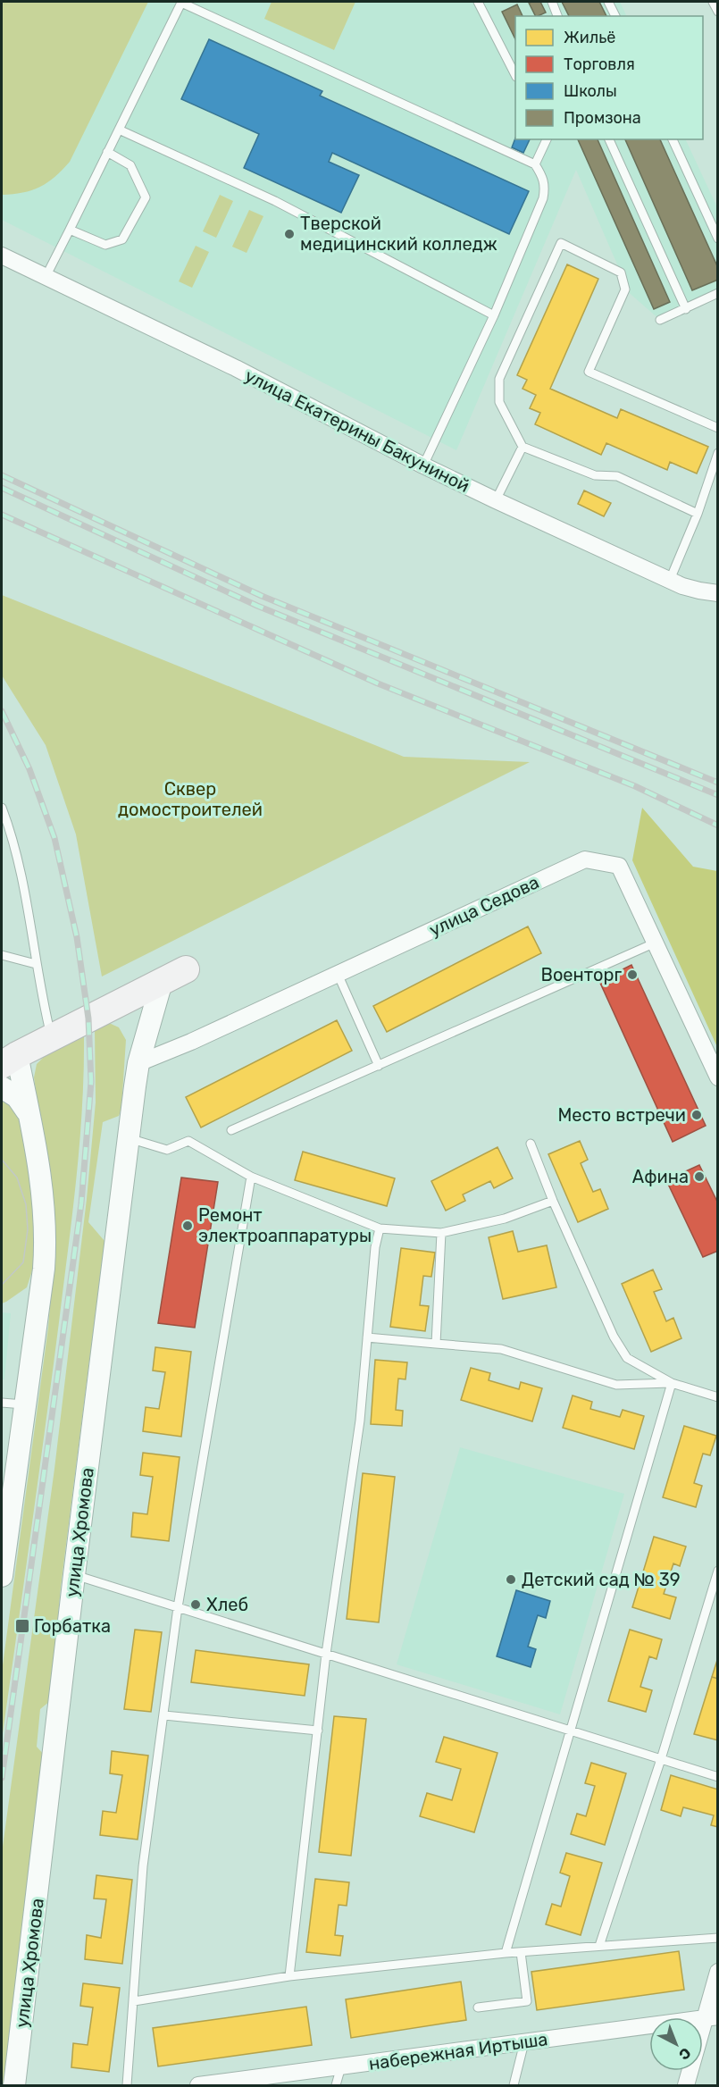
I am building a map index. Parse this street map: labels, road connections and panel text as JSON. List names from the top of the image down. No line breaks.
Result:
{"streets":{"street":["улица Екатерины Бакуниной","улица Седова","улица Хромова","набережная Иртыша"]},"crossings":[["улица Седова","улица Хромова"]],"parks":["Сквер домостроителей"],"places":{"other":["Тверской медицинский колледж","Военторг","Место встречи","Афина","Ремонт электроаппаратуры","Детский сад № 39","Хлеб"],"transit":["Горбатка"]},"legend":["Жильё","Торговля","Школы","Промзона"],"north":"bottom right"}
